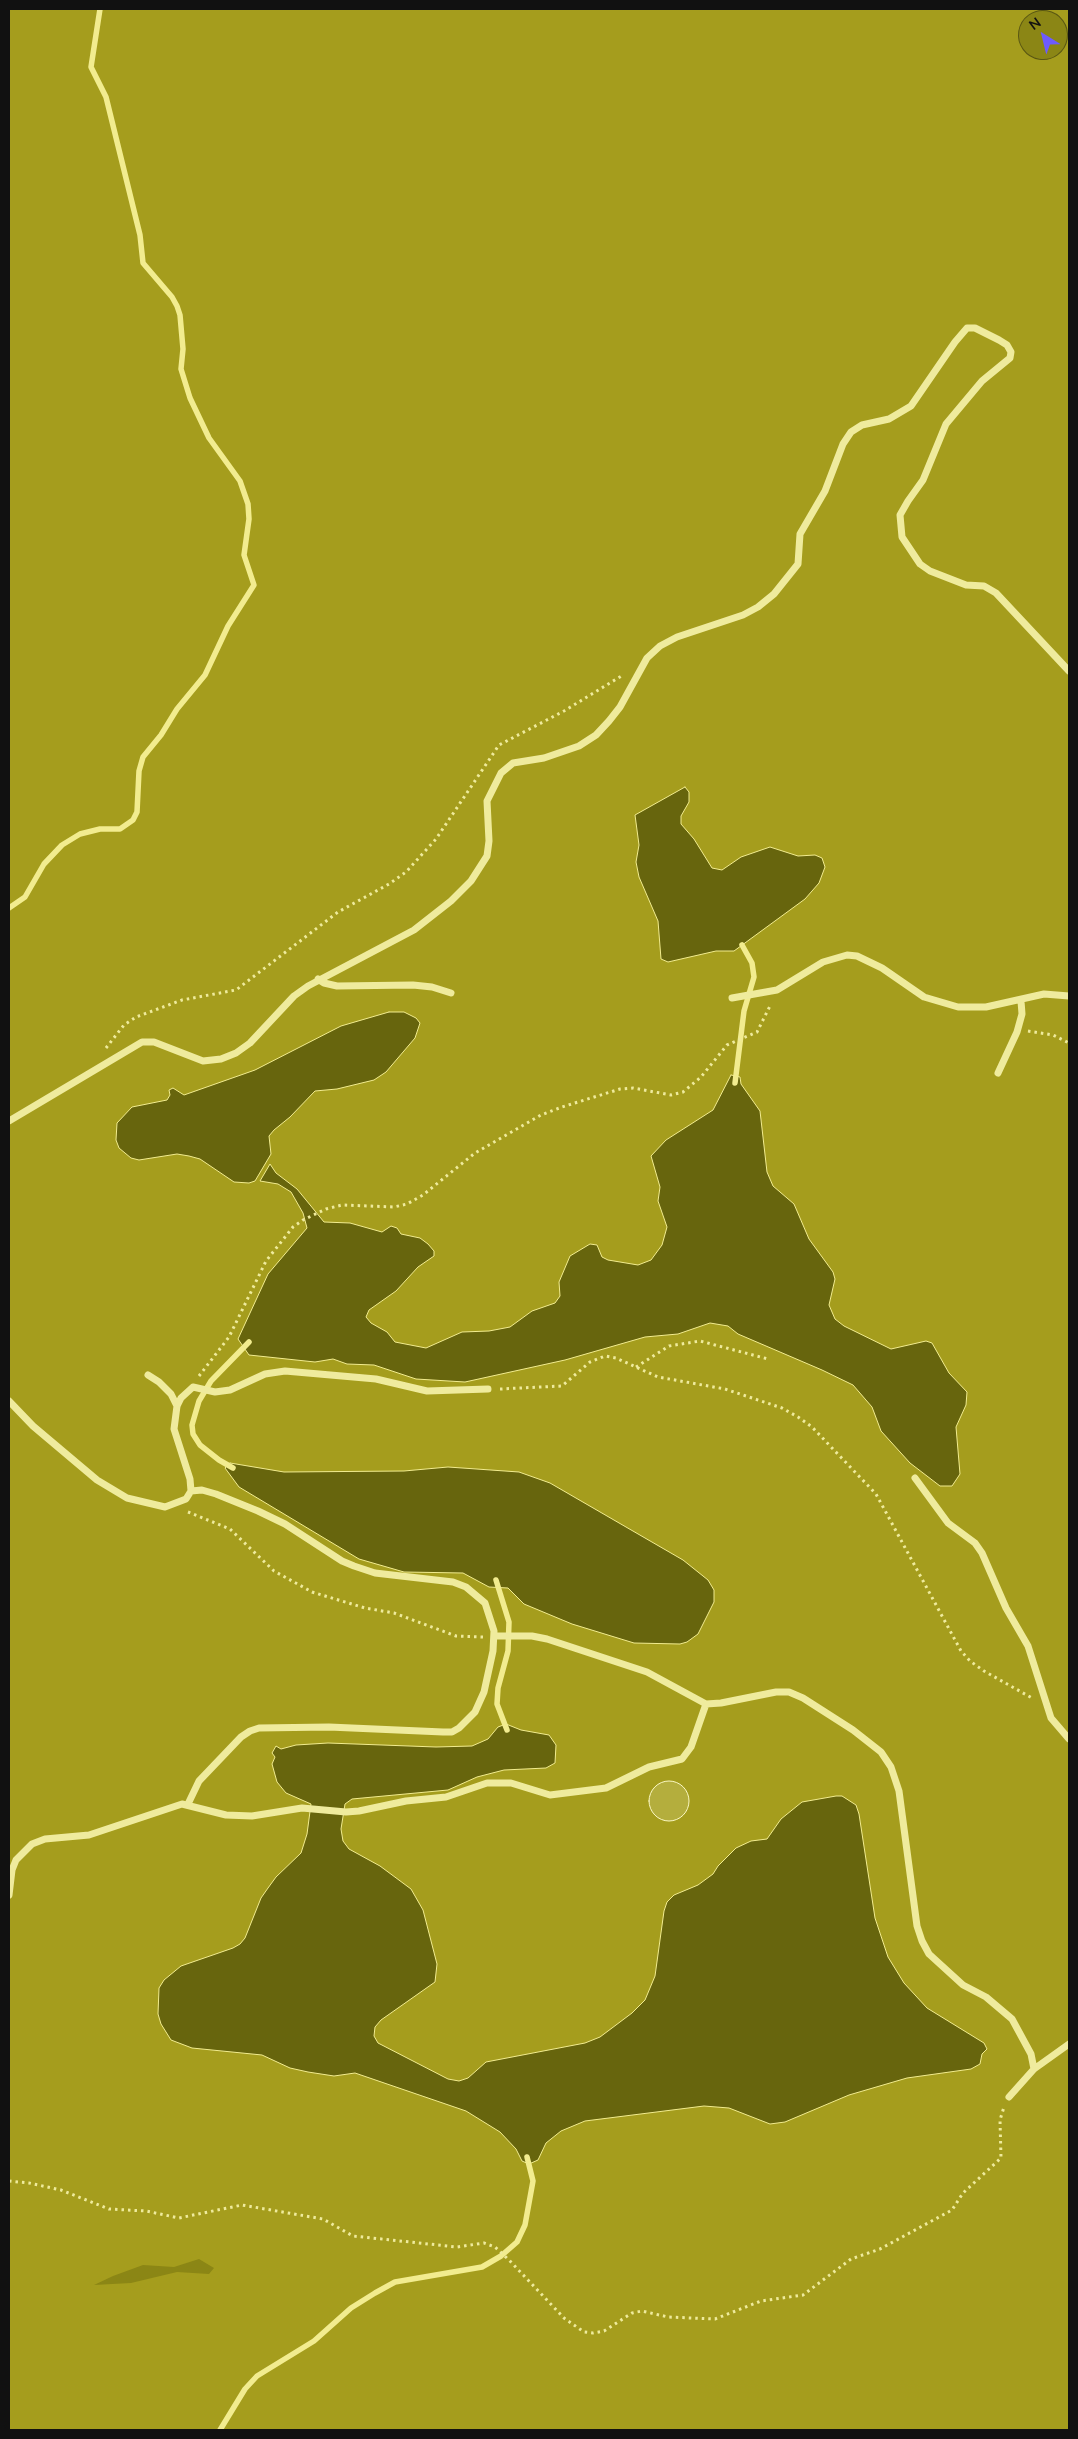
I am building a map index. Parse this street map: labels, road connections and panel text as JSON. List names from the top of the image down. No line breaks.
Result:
{"north":"top left"}
